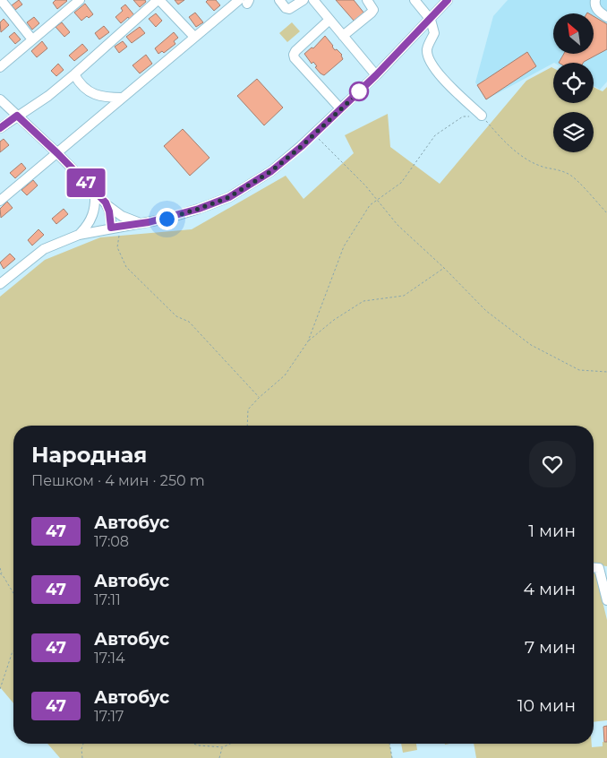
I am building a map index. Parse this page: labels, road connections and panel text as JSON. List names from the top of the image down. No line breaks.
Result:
{"lines":["bus line 47"],"north":"top left","page":{"on_map":"47","heading":["Народная","Пешком · 4 мин · 250 m"],"list":[{"mark":"47","name":"Автобус","note":"17:08","value":"1 мин"},{"mark":"47","name":"Автобус","note":"17:11","value":"4 мин"},{"mark":"47","name":"Автобус","note":"17:14","value":"7 мин"},{"mark":"47","name":"Автобус","note":"17:17","value":"10 мин"}]}}
